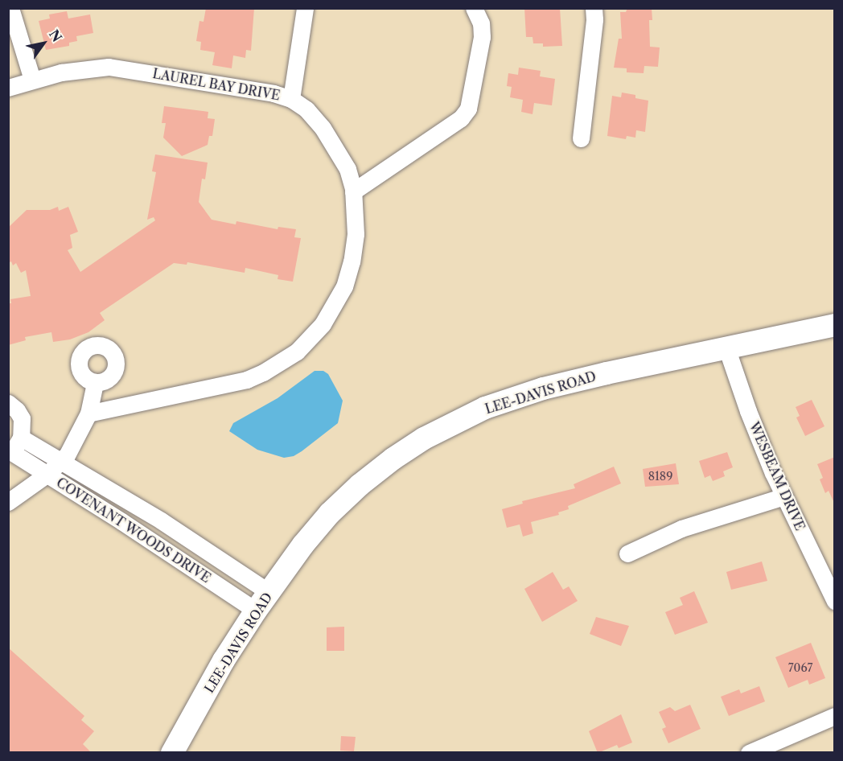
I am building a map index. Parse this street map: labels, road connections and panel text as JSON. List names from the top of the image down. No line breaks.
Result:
{"streets":{"main road":["LEE-DAVIS ROAD"],"street":["LAUREL BAY DRIVE","WESBEAM DRIVE","COVENANT WOODS DRIVE"]},"crossings":[["LEE-DAVIS ROAD","WESBEAM DRIVE"],["LEE-DAVIS ROAD","COVENANT WOODS DRIVE"]],"house_numbers":["8189","7067"],"north":"top right"}
